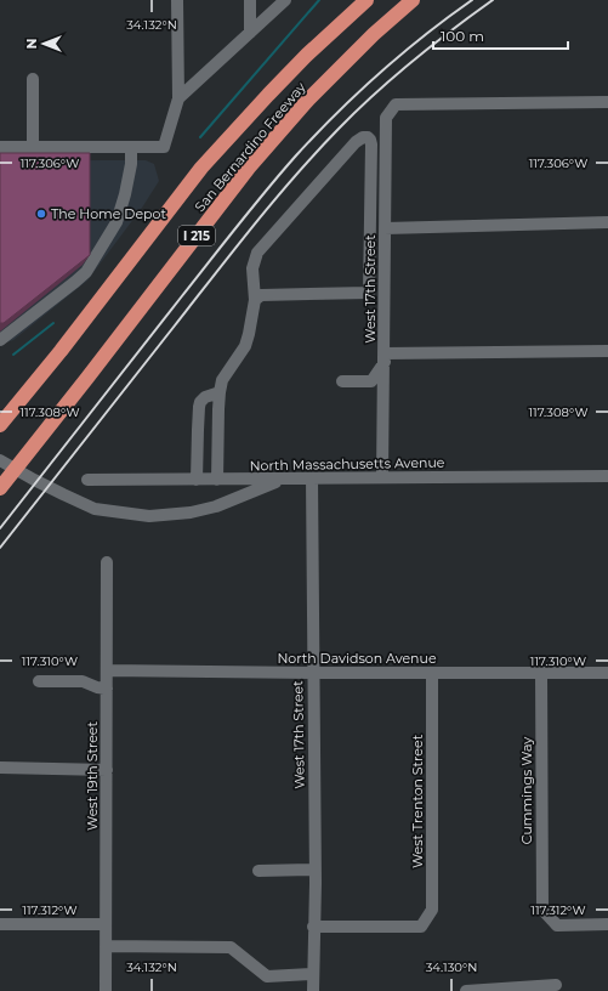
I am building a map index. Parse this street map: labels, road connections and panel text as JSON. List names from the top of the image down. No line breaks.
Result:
{"streets":{"highway":["San Bernardino Freeway","I 215"],"street":["West 17th Street","North Massachusetts Avenue","North Davidson Avenue","West 19th Street","Cummings Way","West Trenton Street"]},"crossings":[["West 17th Street","North Massachusetts Avenue"],["West 17th Street","North Davidson Avenue"],["West 17th Street","West Trenton Street"],["North Davidson Avenue","West 19th Street"],["North Davidson Avenue","Cummings Way"],["North Davidson Avenue","West Trenton Street"]],"places":["The Home Depot"],"scale_bar":"100 m","north":"left","coordinates":["34.132°N","117.306°W","117.308°W","117.310°W","117.312°W","34.130°N"]}
